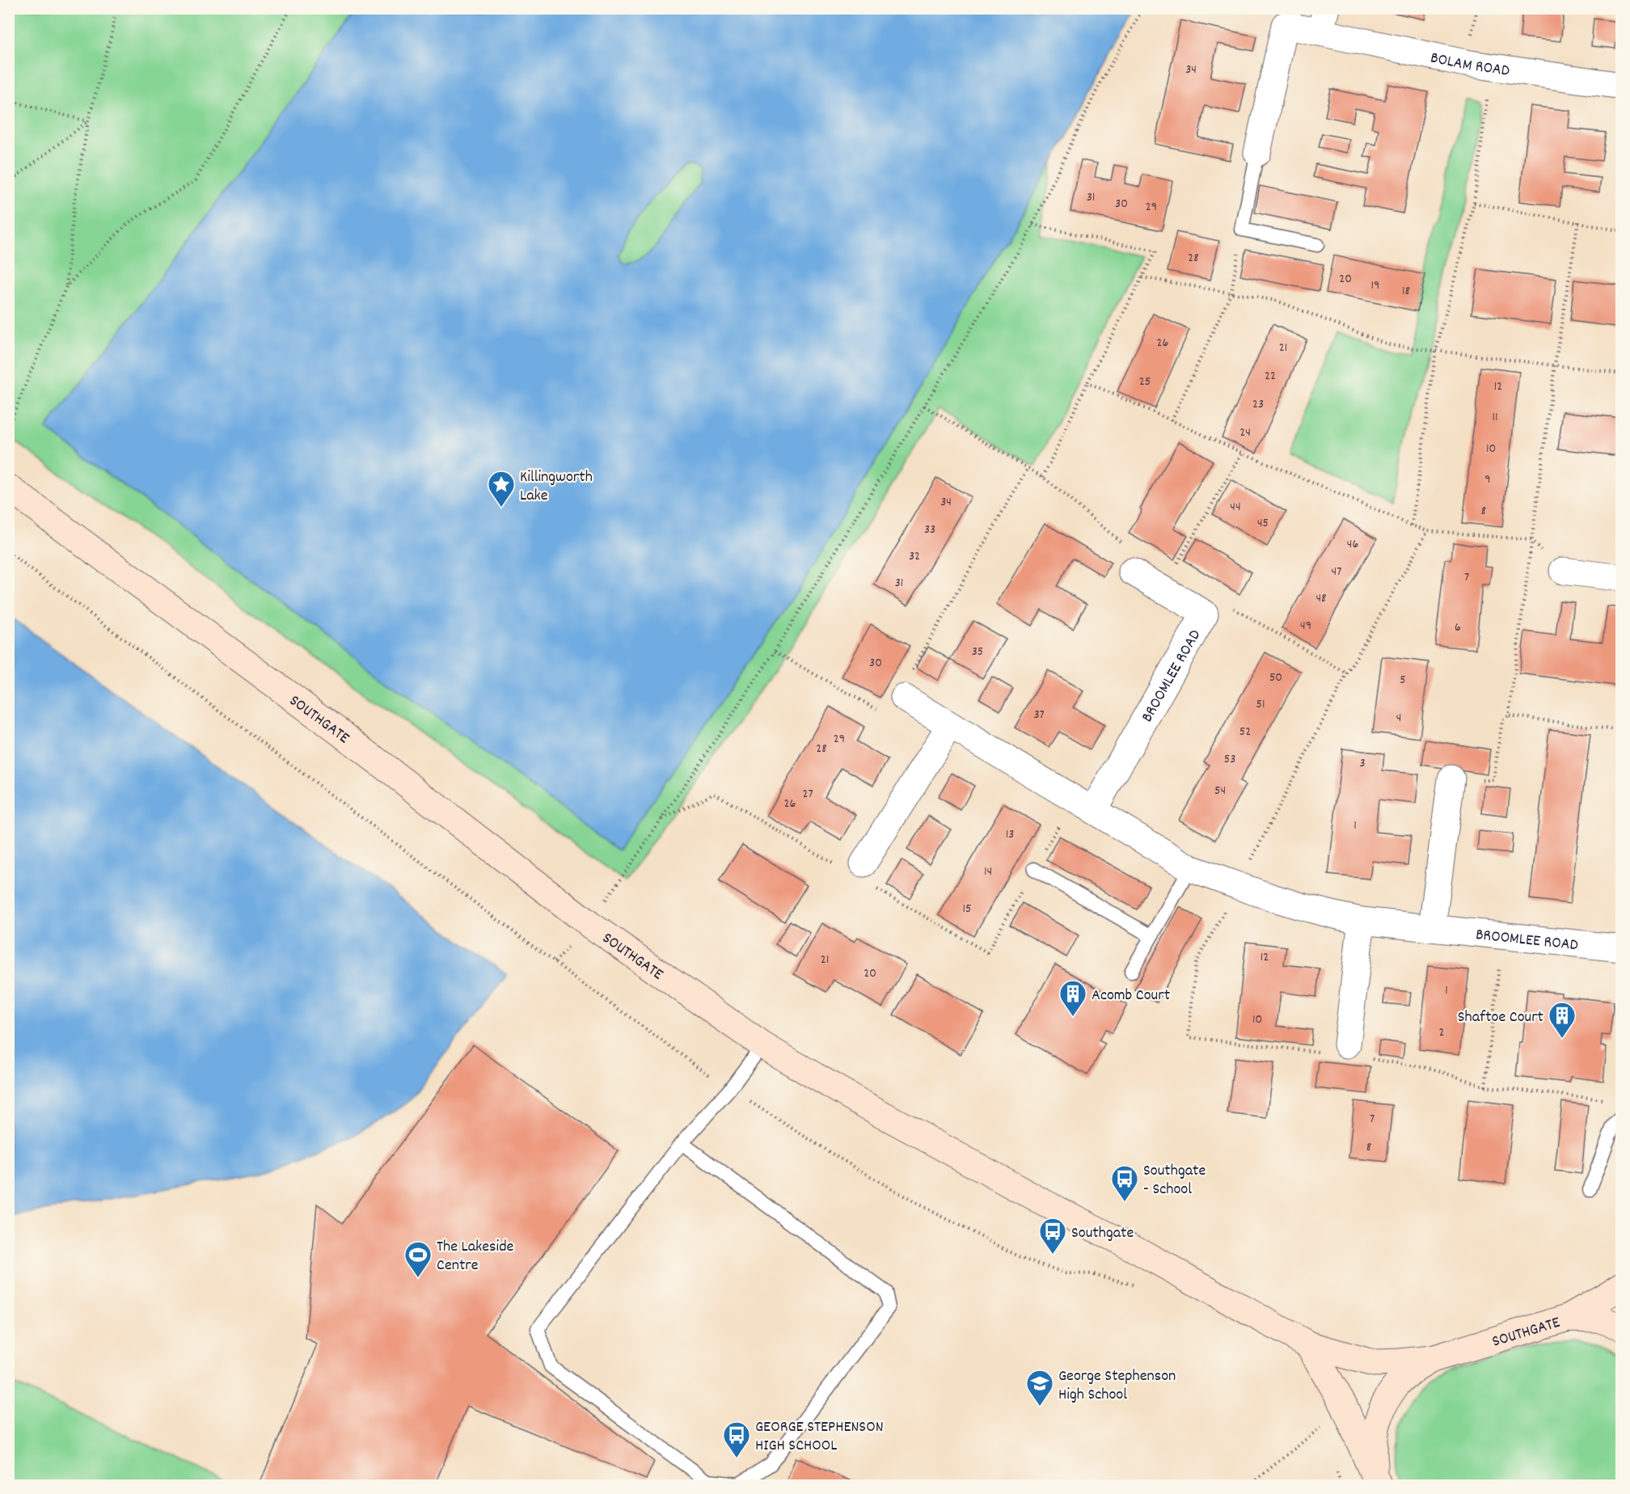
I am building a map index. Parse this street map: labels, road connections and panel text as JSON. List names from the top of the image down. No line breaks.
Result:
{"streets":{"street":["BOLAM ROAD","BROOMLEE ROAD","SOUTHGATE"]},"places":{"place":["Killingworth Lake"],"building":["Acomb Court","Shaftoe Court"],"bus stop":["Southgate - School","Southgate","GEORGE STEPHENSON HIGH SCHOOL"],"sports":["The Lakeside Centre"],"school or university":["George Stephenson High School"]},"house_numbers":["34","31","30","29","28","20","19","18","26","21","22","25","12","23","11","24","10","9","34","44","8","45","33","46","32","47","7","31","48","49","6","35","30","50","5","51","37","4","52","29","28","53","3","54","27","26","1","13","14","15","12","21","20","1","10","2","7","8"]}
